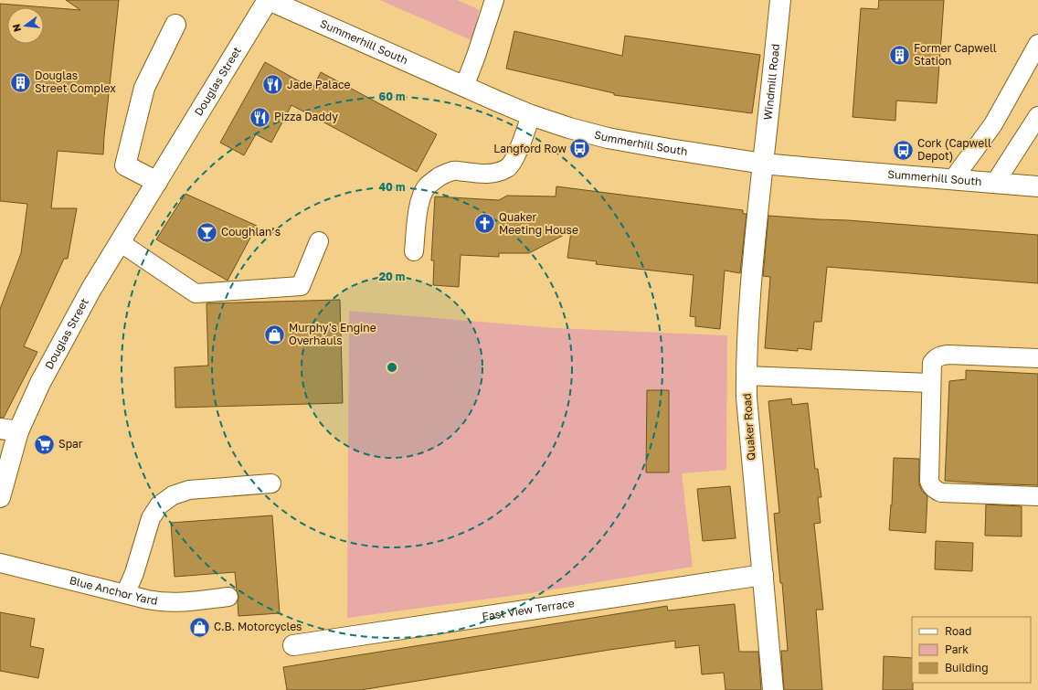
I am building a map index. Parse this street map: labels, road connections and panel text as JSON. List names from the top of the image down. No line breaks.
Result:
{"streets":{"street":["Summerhill South","Douglas Street","Windmill Road","Quaker Road","East View Terrace"],"lane":["Blue Anchor Yard"]},"crossings":[["Summerhill South","Douglas Street"],["Summerhill South","Windmill Road"],["Summerhill South","Quaker Road"],["Windmill Road","Quaker Road"],["Quaker Road","East View Terrace"]],"places":{"building":["Former Capwell Station","Douglas Street Complex"],"restaurant":["Jade Palace","Pizza Daddy"],"bus stop":["Langford Row","Cork (Capwell Depot)"],"church":["Quaker Meeting House"],"bar":["Coughlan’s"],"shop":["Murphy's Engine Overhauls","C.B. Motorcycles"],"supermarket":["Spar"]},"legend":["Road","Park","Building"],"north":"left","rings":["60 m","40 m","20 m"]}
